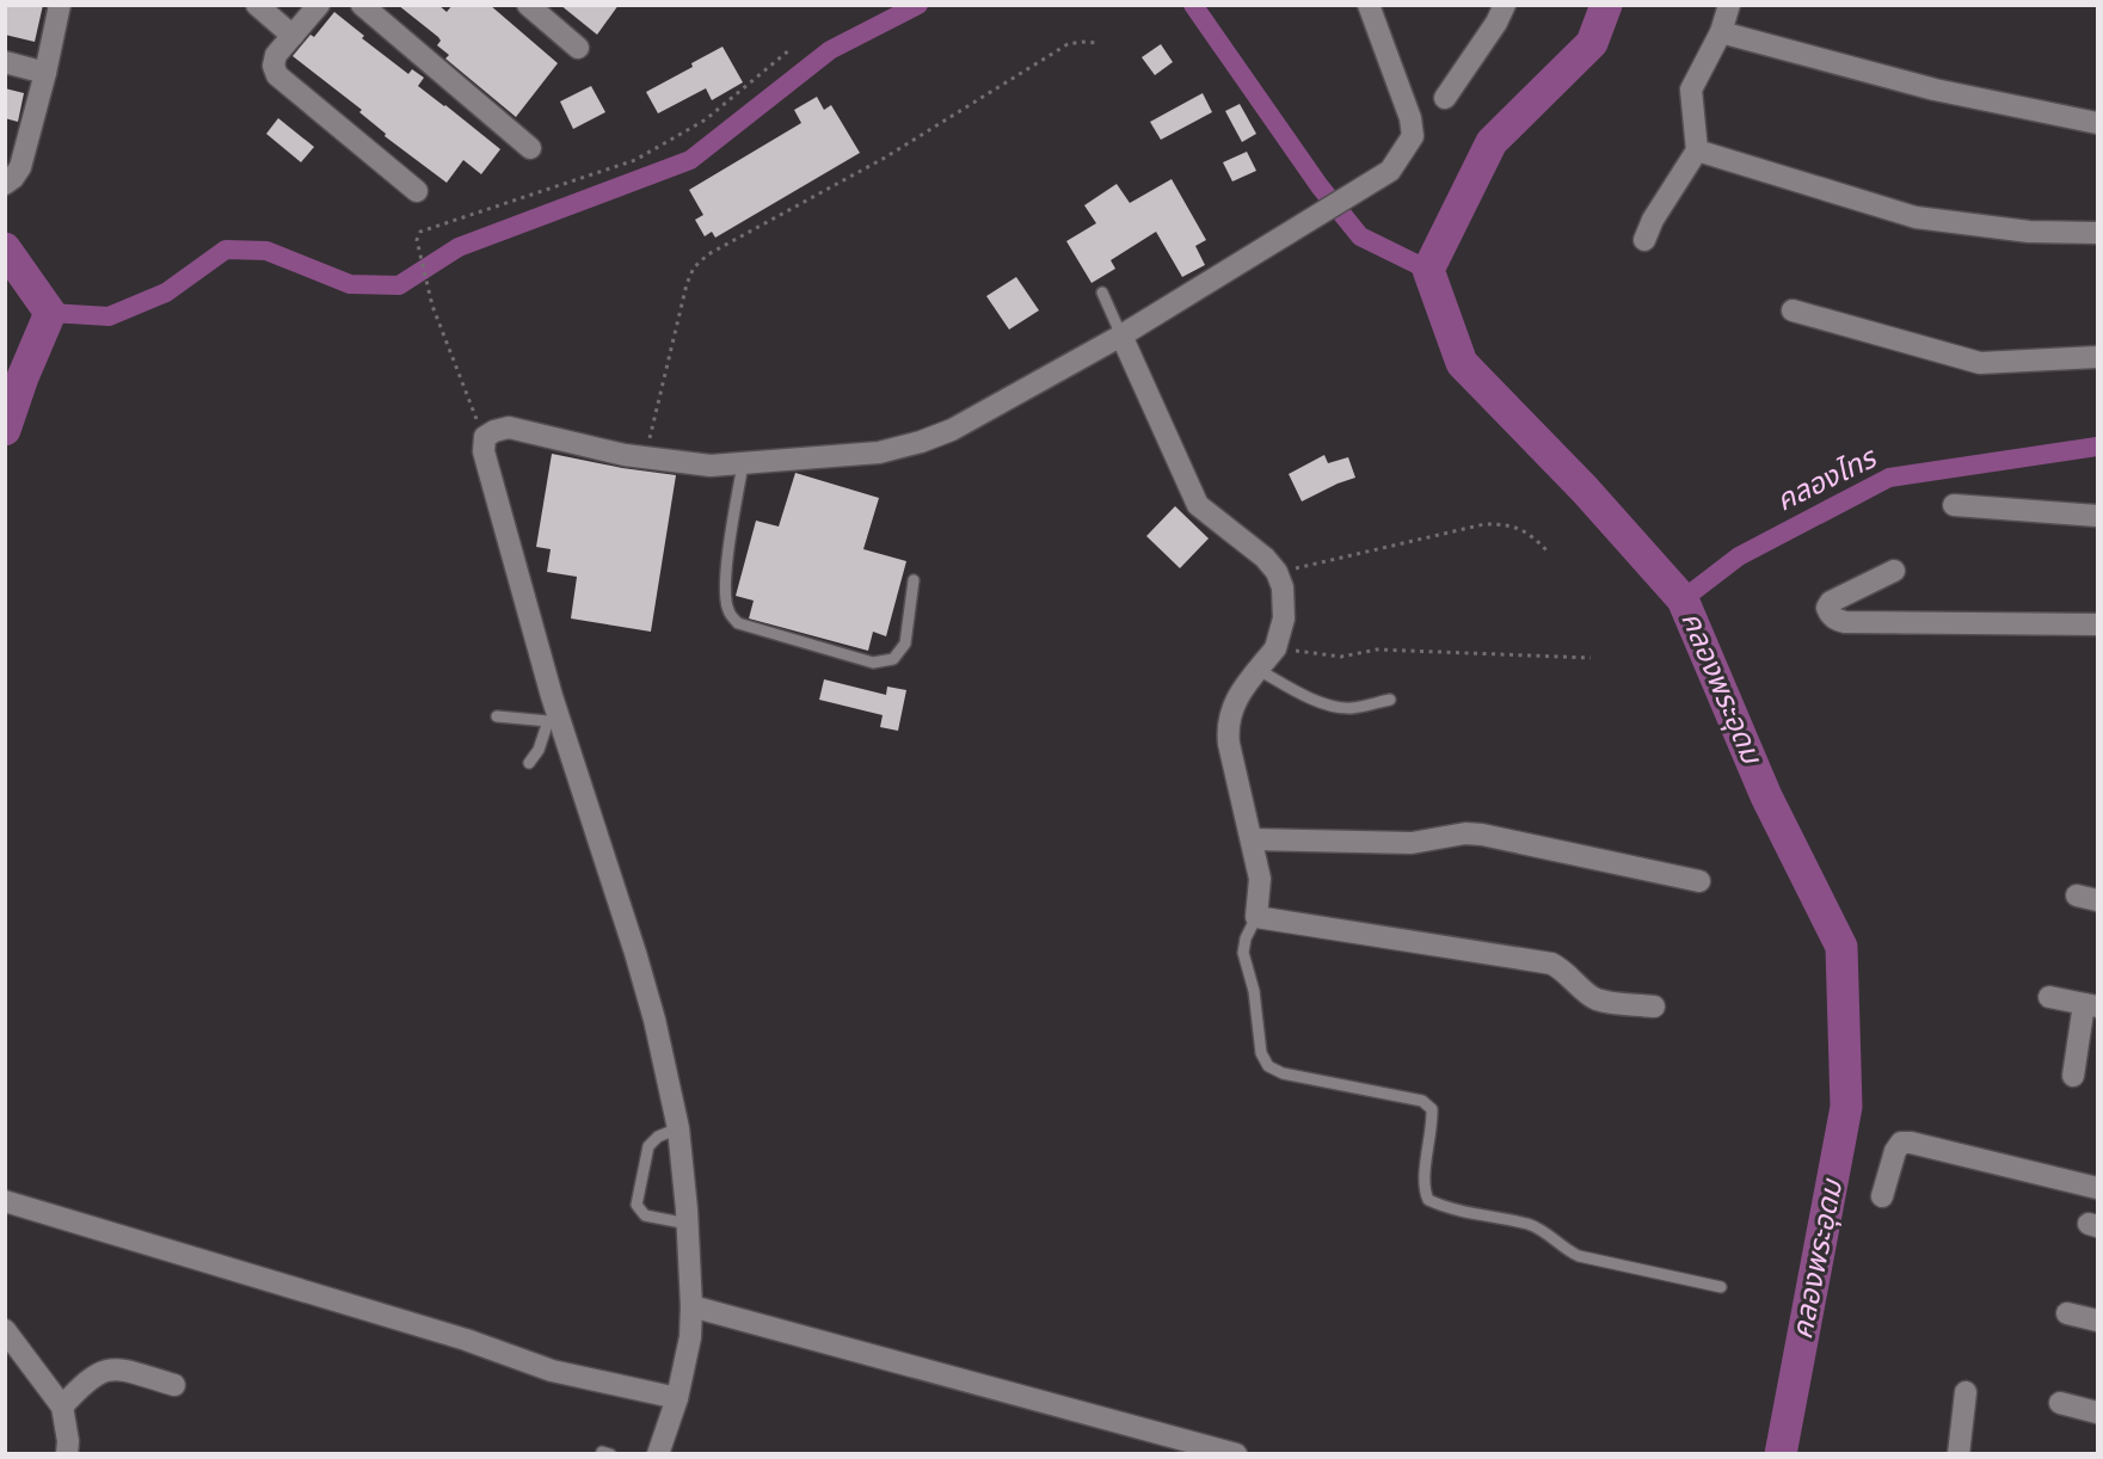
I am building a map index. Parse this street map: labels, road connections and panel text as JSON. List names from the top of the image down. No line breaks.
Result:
{"water":["คลองไทร","คลองพระอุดม"]}
